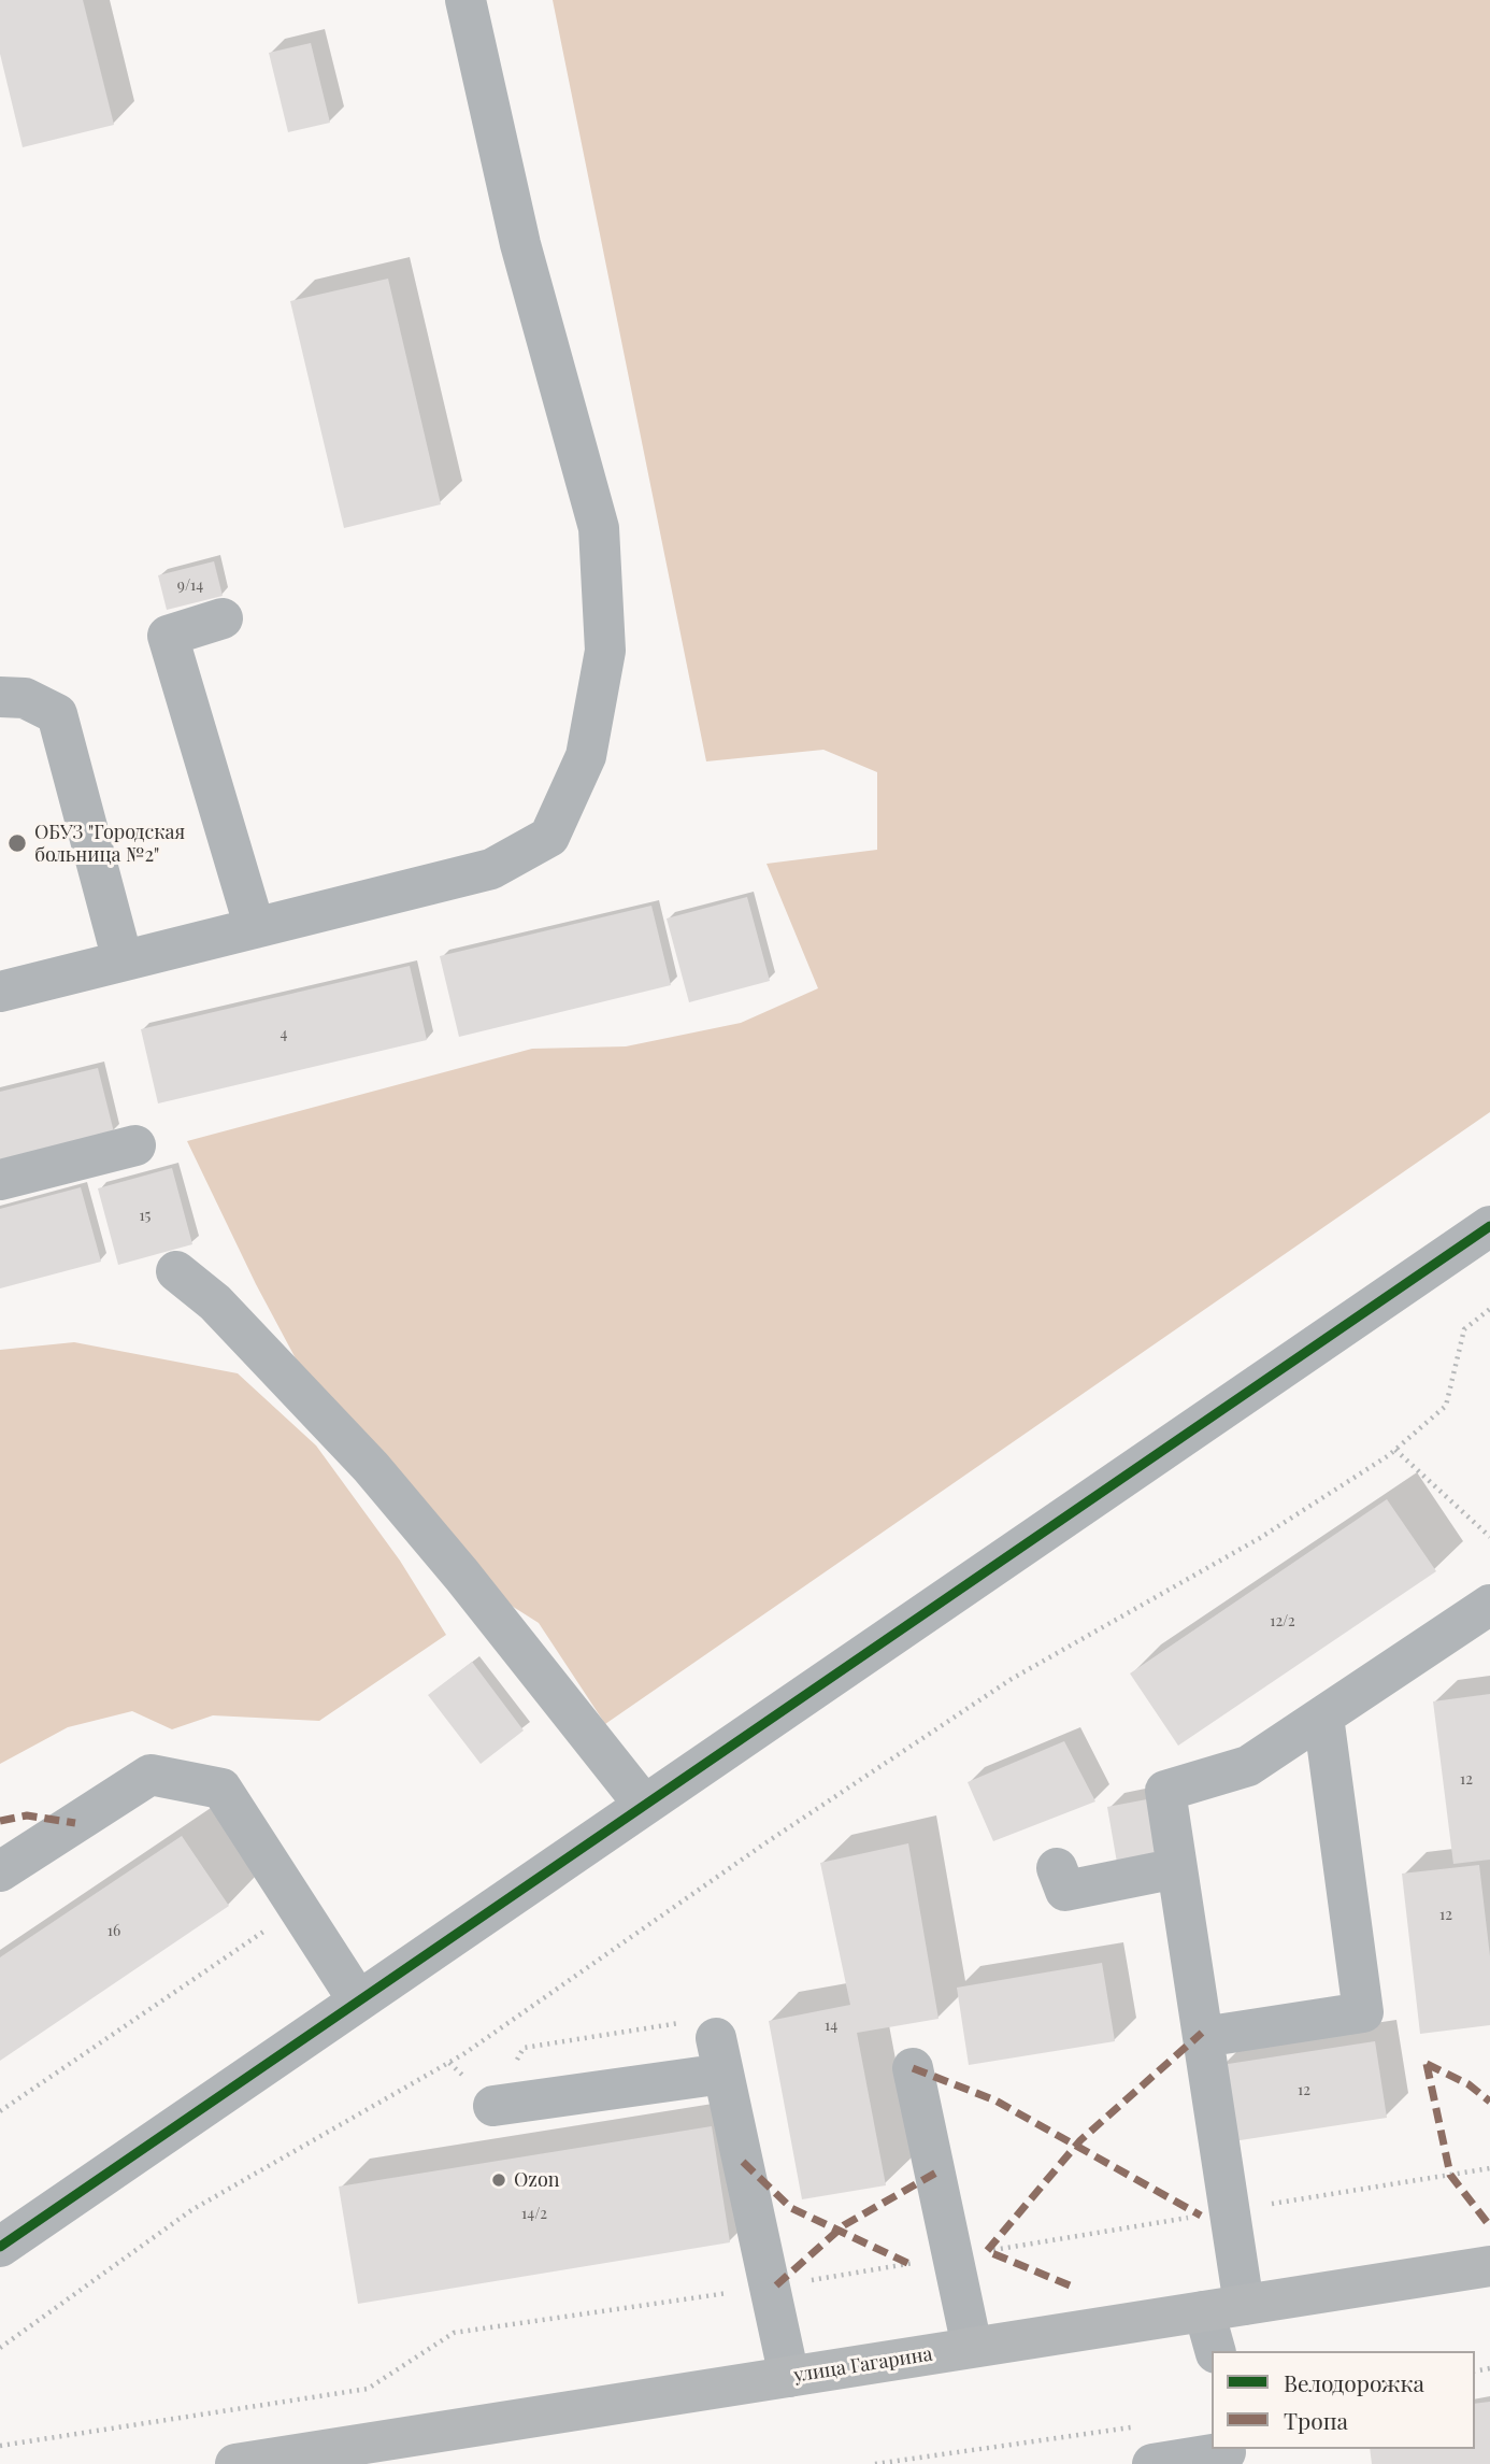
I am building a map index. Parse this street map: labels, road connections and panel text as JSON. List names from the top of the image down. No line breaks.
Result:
{"streets":{"main road":["улица Гагарина"]},"places":["ОБУЗ \"Городская больница №2\"","Ozon"],"house_numbers":["9/14","4","15","12/2","12","12","16","14","12","14/2"],"legend":["Велодорожка","Тропа"]}
